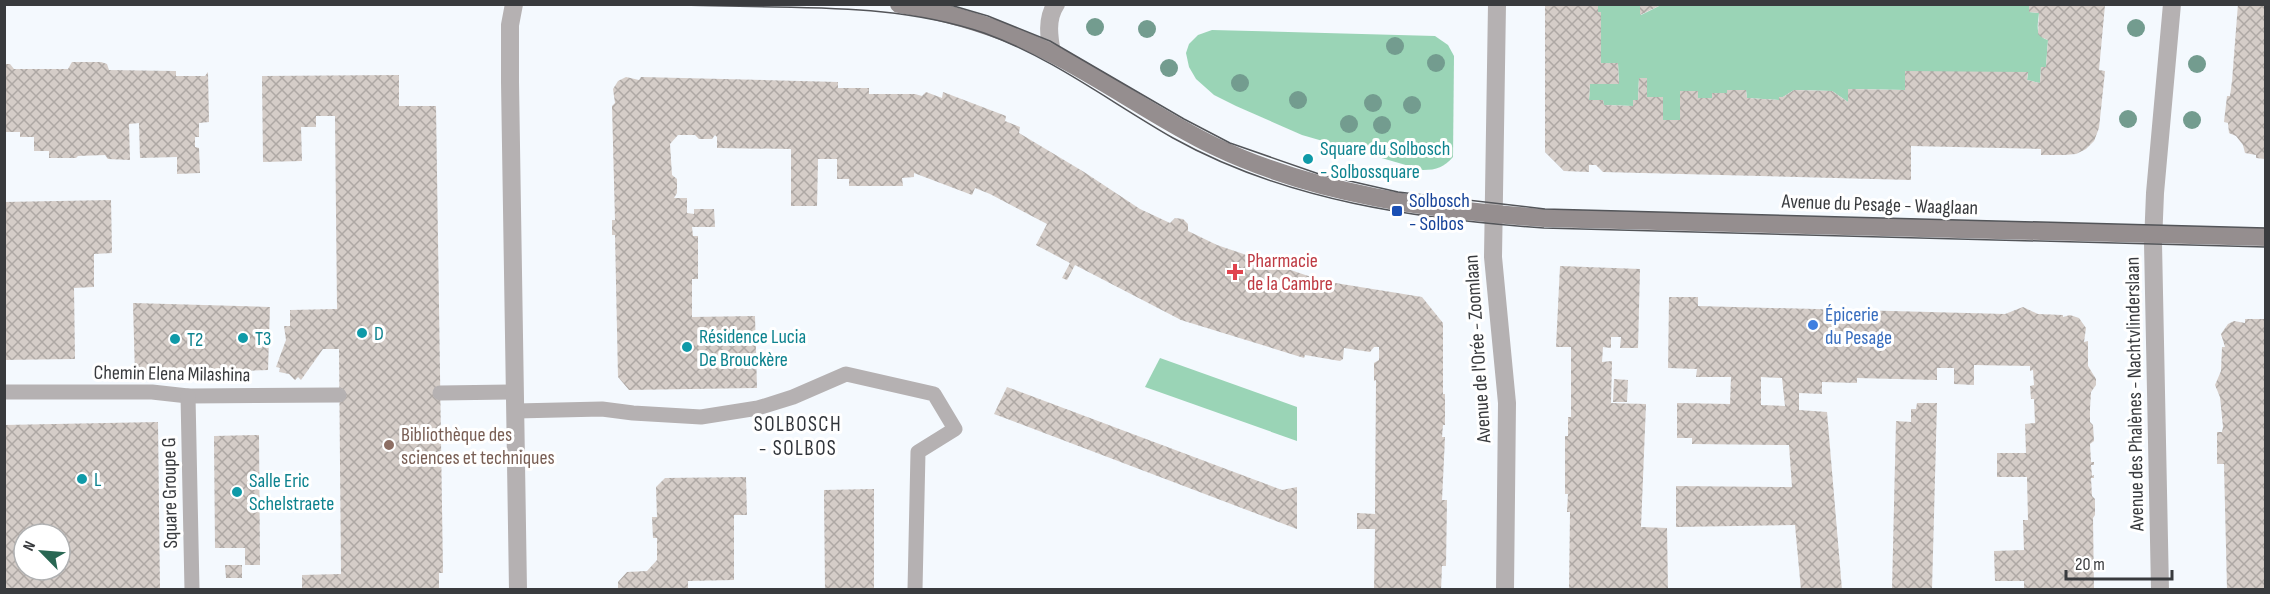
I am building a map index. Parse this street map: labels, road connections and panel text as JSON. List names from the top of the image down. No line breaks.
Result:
{"streets":{"street":["Avenue du Pesage - Waaglaan","Avenue de l'Orée - Zoomlaan","Avenue des Phalènes - Nachtvlinderslaan"],"lane":["Chemin Elena Milashina","Square Groupe G"]},"crossings":[["Avenue du Pesage - Waaglaan","Avenue de l'Orée - Zoomlaan"],["Avenue du Pesage - Waaglaan","Avenue des Phalènes - Nachtvlinderslaan"],["Chemin Elena Milashina","Square Groupe G"]],"districts":["SOLBOSCH - SOLBOS"],"places":{"other":["Square du Solbosch - Solbossquare","Épicerie du Pesage","D","T3","T2","Résidence Lucia De Brouckère","Bibliothèque des sciences et techniques","L","Salle Eric Schelstraete"],"transit":["Solbosch - Solbos"],"health":["Pharmacie de la Cambre"]},"scale_bar":"20 m","north":"top left"}
